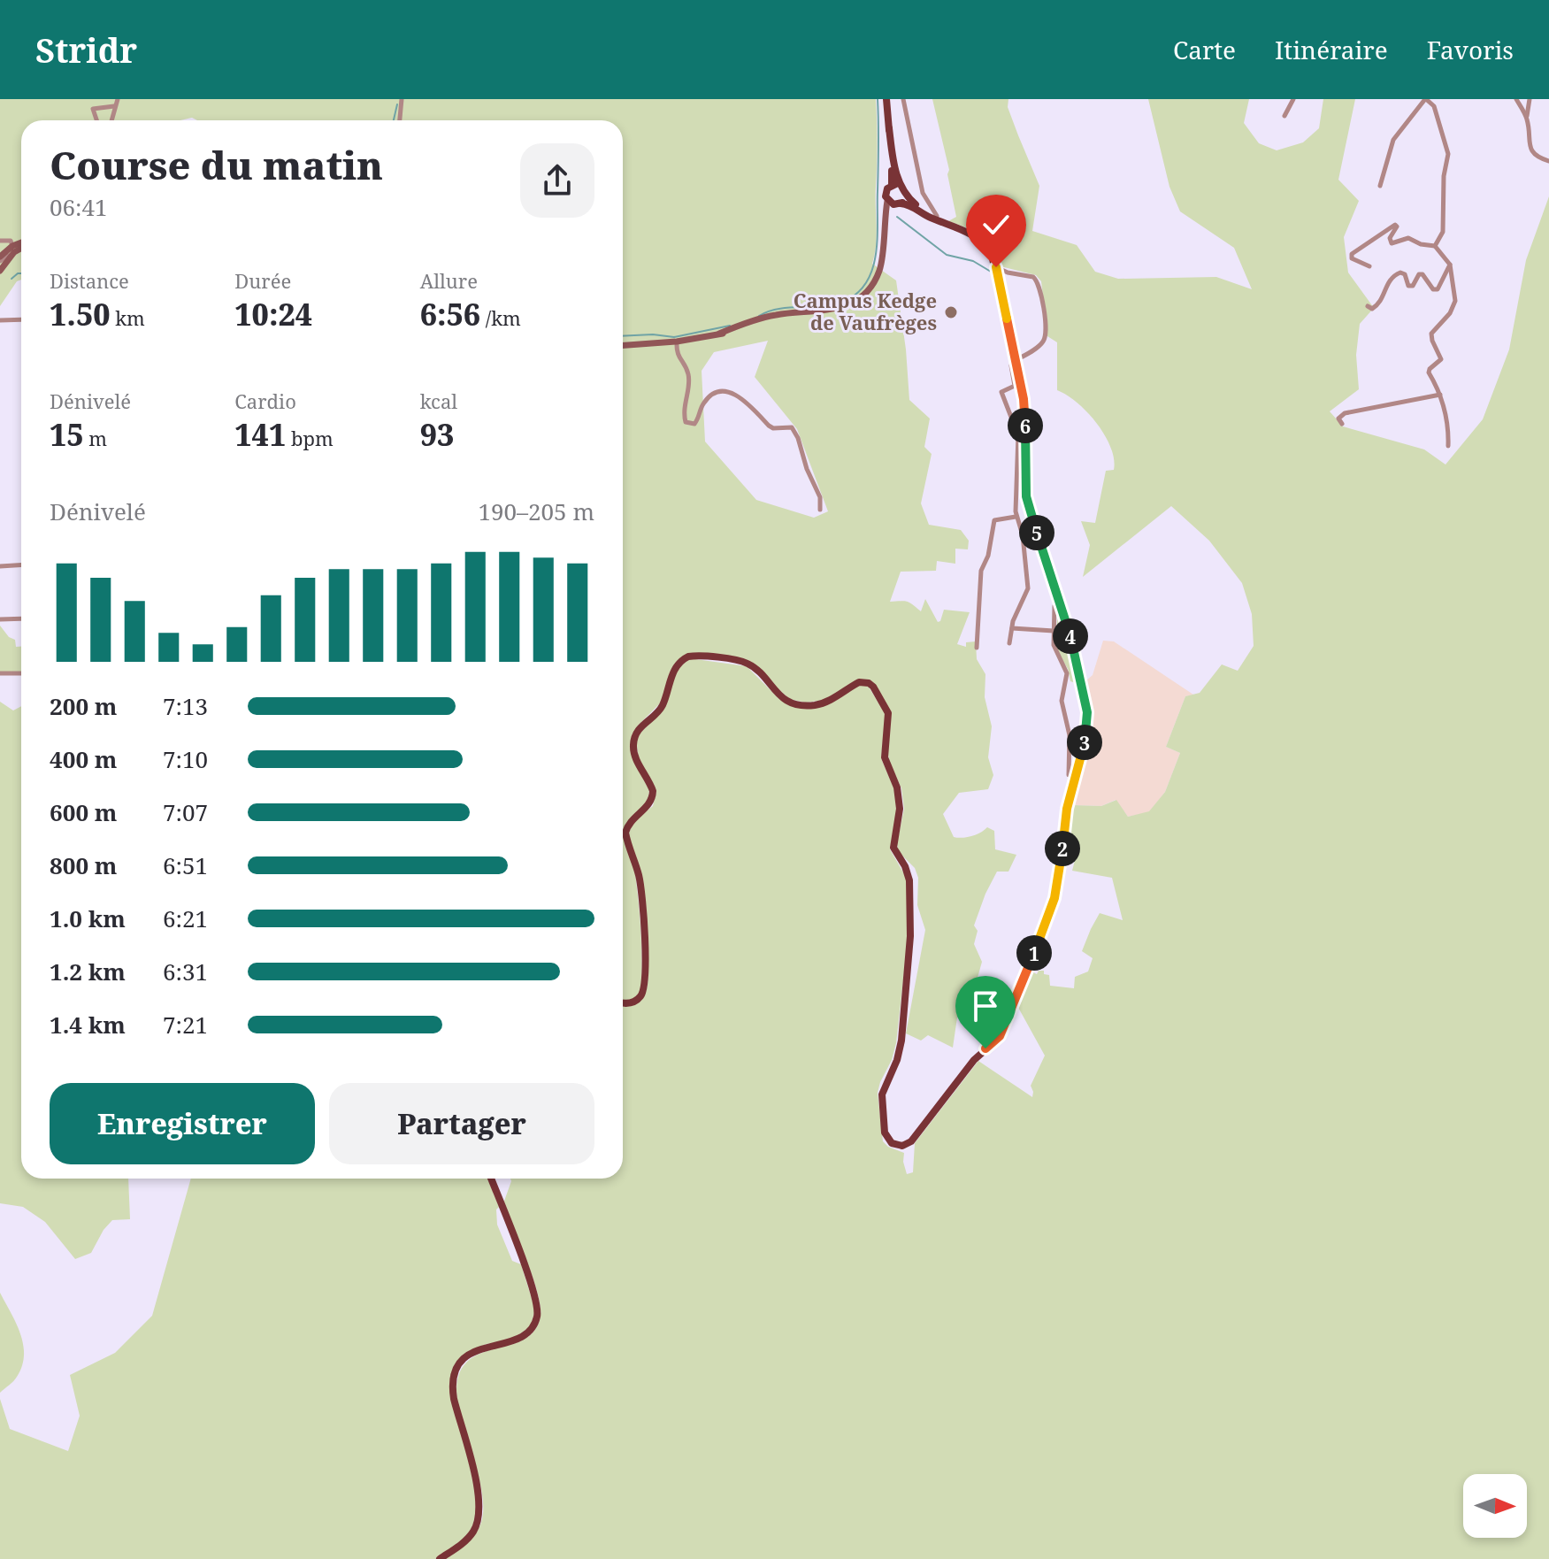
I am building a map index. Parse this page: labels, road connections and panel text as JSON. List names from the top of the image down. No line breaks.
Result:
{"places":["Campus Kedge de Vaufrèges"],"north":"right","page":{"header":"Stridr","nav":["Carte","Itinéraire","Favoris"],"heading":["Course du matin","06:41"],"stats":[["Distance","1.50 km"],["Durée","10:24"],["Allure","6:56 /km"],["Dénivelé","15 m"],["Cardio","141 bpm"],["kcal","93"]],"pins":["6","5","4","3","2","1"],"chart":["Dénivelé","190–205 m"],"list":[{"name":"200 m","note":"7:13"},{"name":"400 m","note":"7:10"},{"name":"600 m","note":"7:07"},{"name":"800 m","note":"6:51"},{"name":"1.0 km","note":"6:21"},{"name":"1.2 km","note":"6:31"},{"name":"1.4 km","note":"7:21"}],"buttons":["Enregistrer","Partager"]}}
